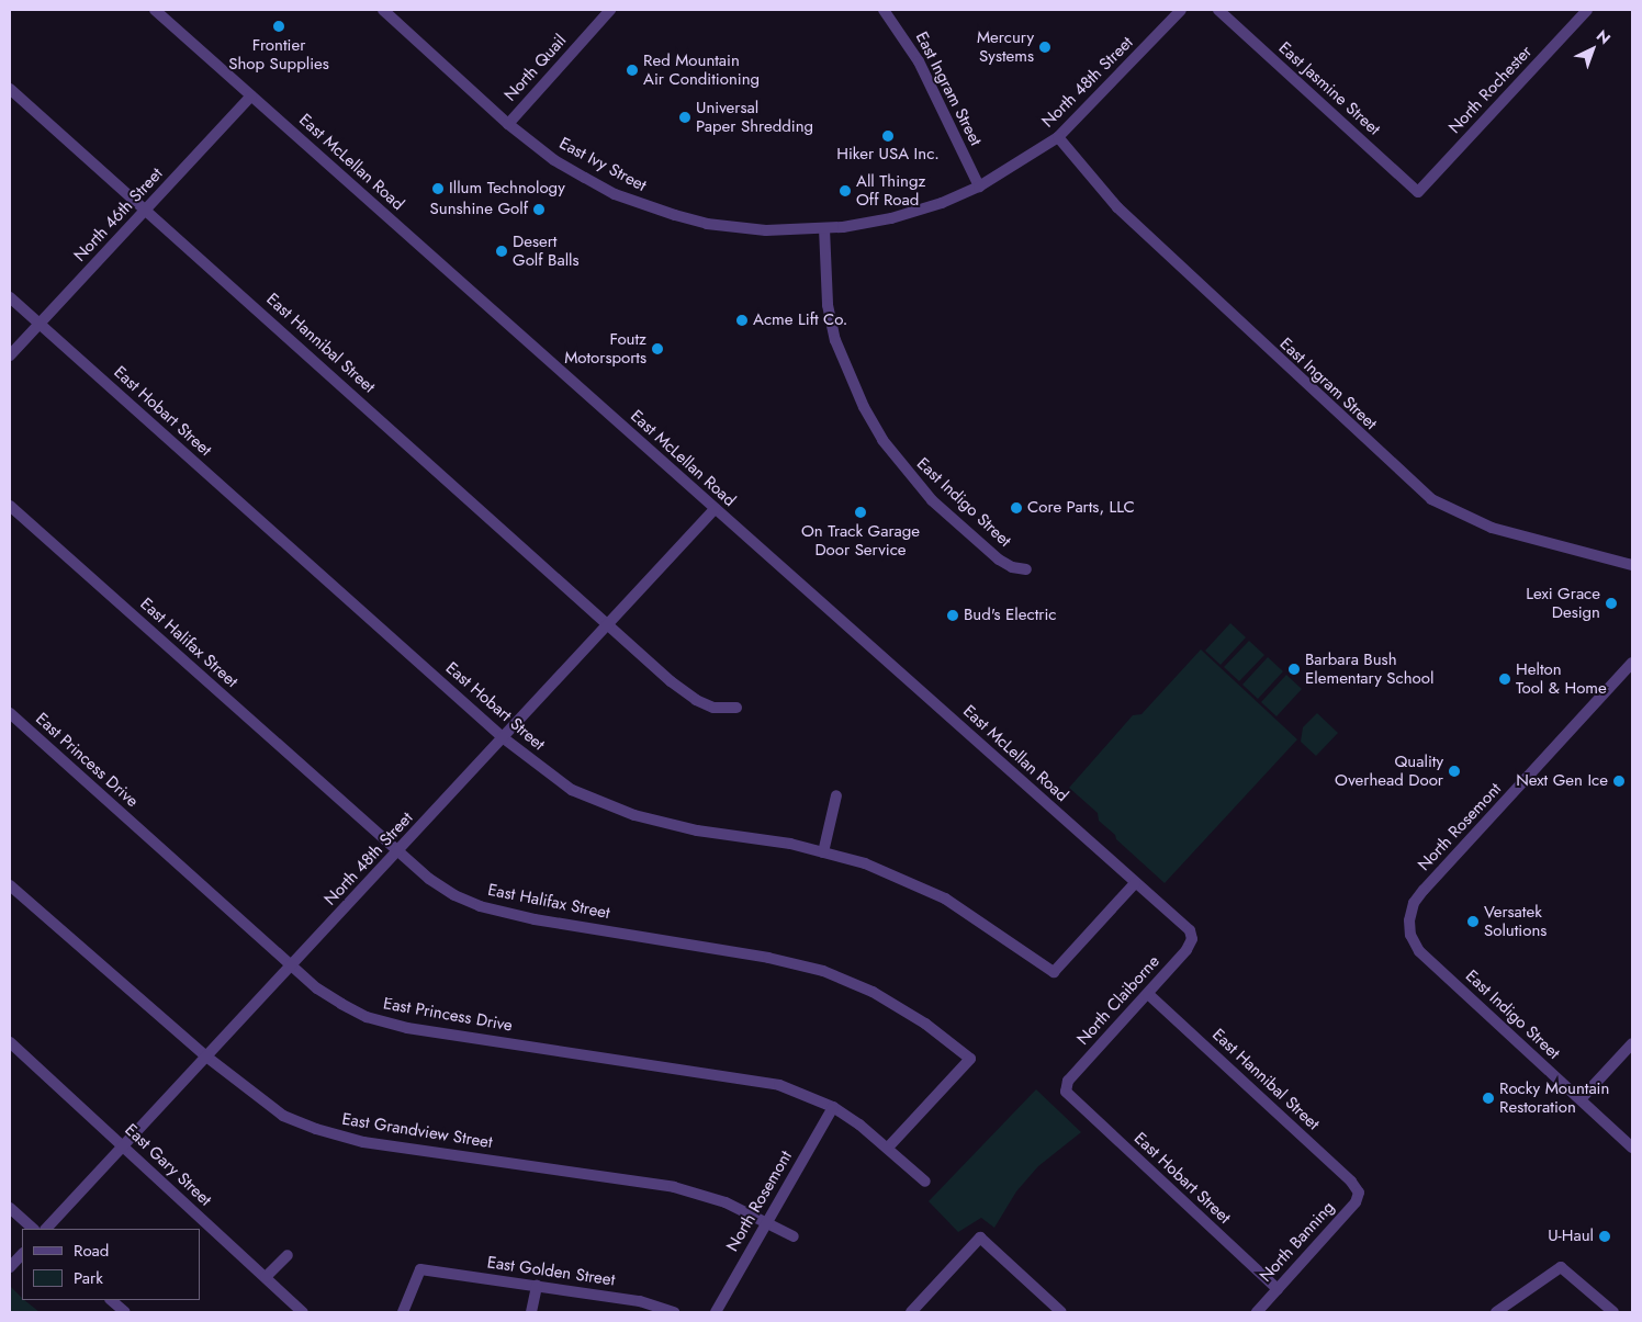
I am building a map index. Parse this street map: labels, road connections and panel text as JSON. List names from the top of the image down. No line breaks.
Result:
{"streets":{"street":["North Quail","North 48th Street","East Ingram Street","East Jasmine Street","North Rochester","East McLellan Road","East Ivy Street","North 46th Street","East Hannibal Street","East Hobart Street","East Indigo Street","East Halifax Street","East Princess Drive","North Rosemont","North Claiborne","East Grandview Street","East Gary Street","North Banning","East Golden Street"]},"crossings":[["North Quail","East Ivy Street"],["North 48th Street","East Ingram Street"],["North 48th Street","East McLellan Road"],["North 48th Street","East Ivy Street"],["North 48th Street","East Hannibal Street"],["North 48th Street","East Hobart Street"],["North 48th Street","East Indigo Street"],["North 48th Street","East Halifax Street"],["North 48th Street","East Princess Drive"],["North 48th Street","East Grandview Street"],["North 48th Street","East Gary Street"],["East Jasmine Street","North Rochester"],["East McLellan Road","North 46th Street"],["East McLellan Road","East Hobart Street"],["East McLellan Road","North Claiborne"],["East Ivy Street","East Indigo Street"],["North 46th Street","East Hannibal Street"],["North 46th Street","East Hobart Street"],["East Hannibal Street","North Claiborne"],["East Hannibal Street","North Banning"],["East Hobart Street","North Claiborne"],["East Hobart Street","North Banning"],["East Indigo Street","North Rosemont"],["East Halifax Street","East Princess Drive"],["East Princess Drive","North Rosemont"],["North Rosemont","East Grandview Street"]],"places":["Frontier Shop Supplies","Mercury Systems","Red Mountain Air Conditioning","Universal Paper Shredding","Hiker USA Inc.","Illum Technology","All Thingz Off Road","Sunshine Golf","Desert Golf Balls","Acme Lift Co.","Foutz Motorsports","Core Parts, LLC","On Track Garage Door Service","Lexi Grace Design","Bud's Electric","Barbara Bush Elementary School","Helton Tool & Home","Quality Overhead Door","Next Gen Ice","Versatek Solutions","Rocky Mountain Restoration","U-Haul"],"legend":["Road","Park"],"north":"top right"}
